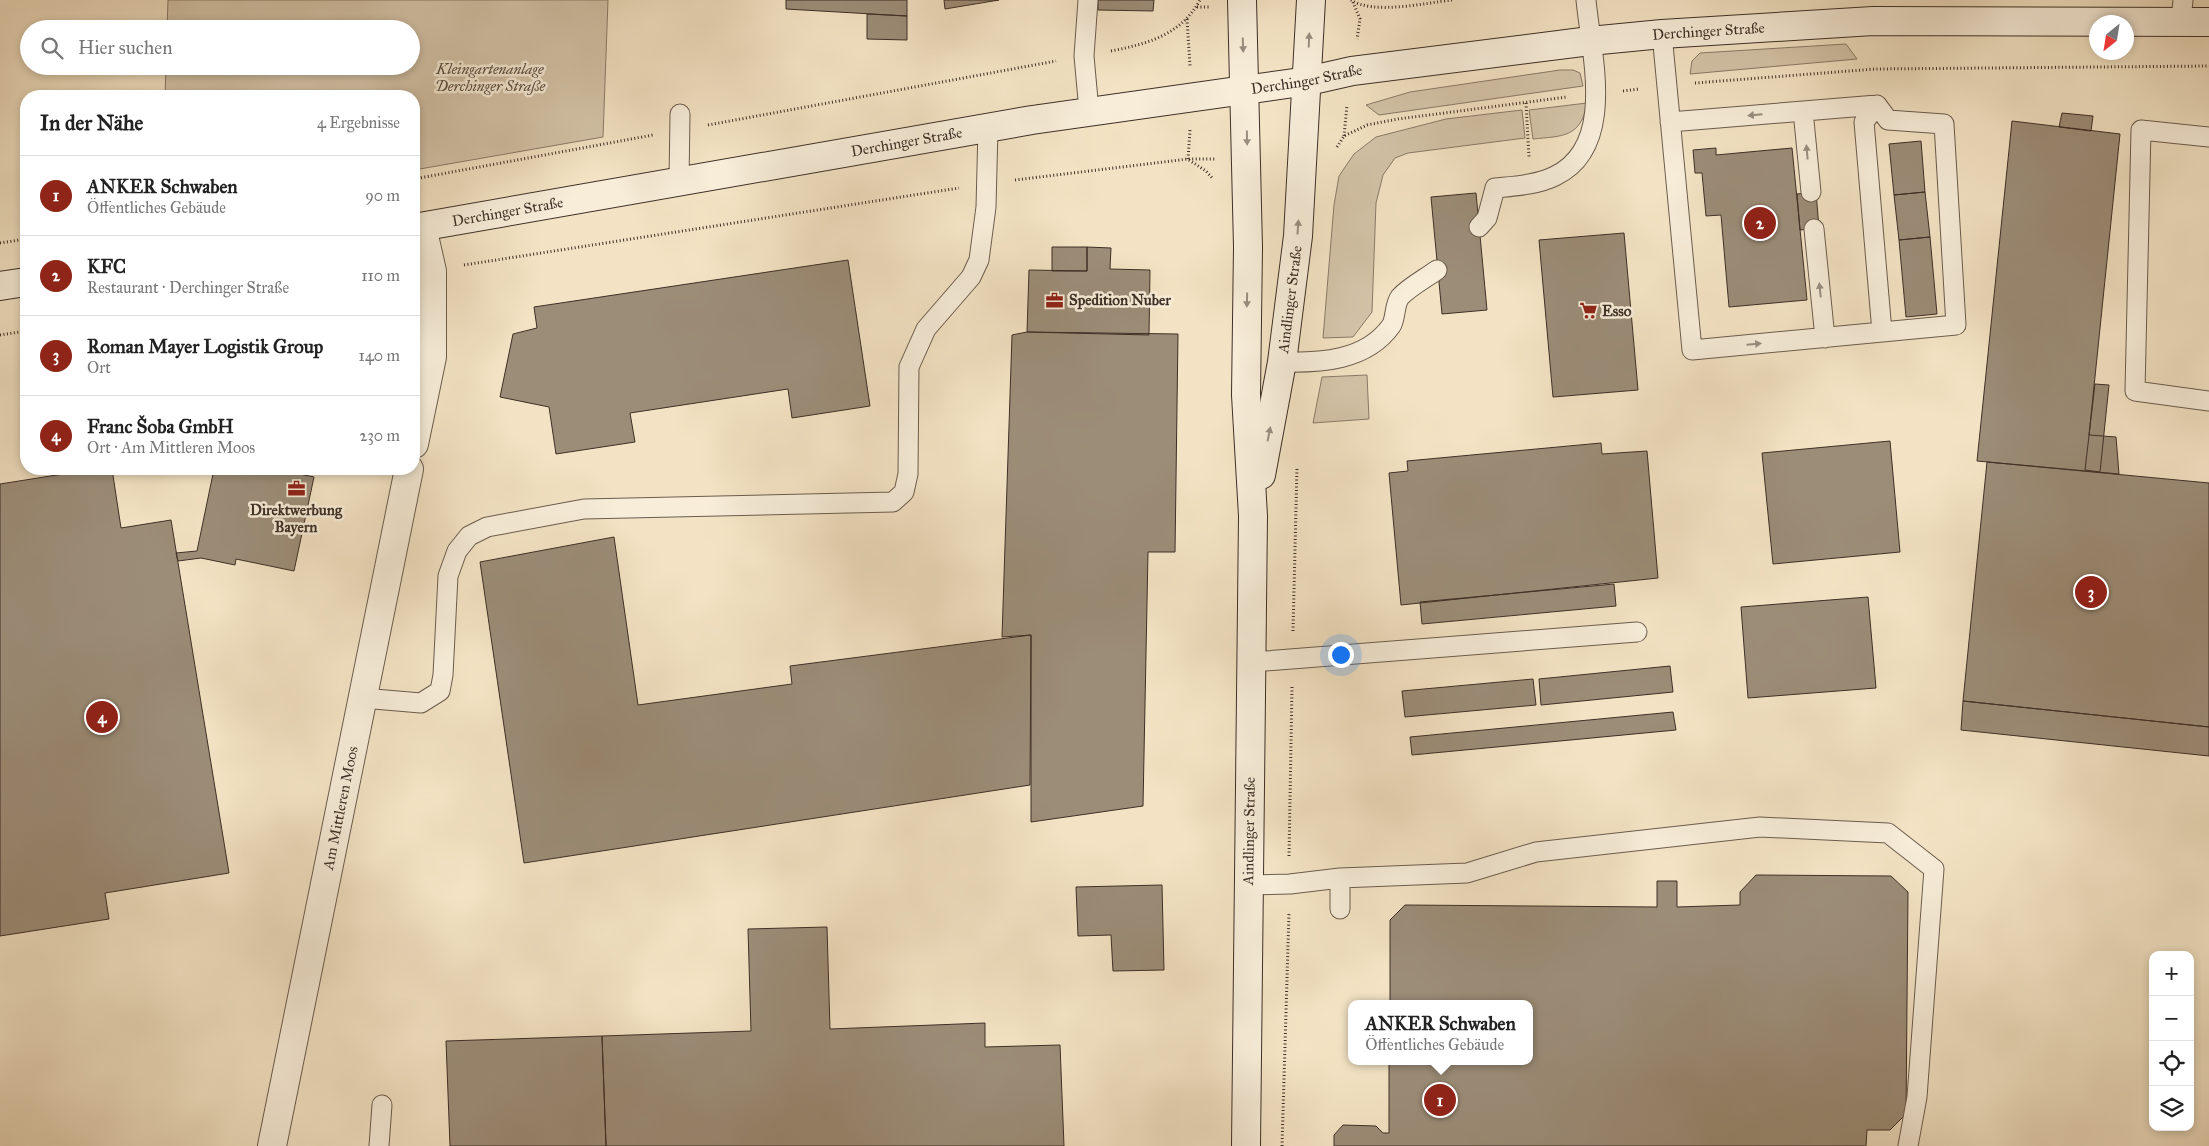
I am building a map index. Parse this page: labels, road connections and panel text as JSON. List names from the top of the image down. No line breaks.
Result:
{"streets":{"main road":["Derchinger Straße","Aindlinger Straße","Am Mittleren Moos"]},"crossings":[["Derchinger Straße","Aindlinger Straße"]],"parks":["Kleingartenanlage Derchinger Straße"],"places":{"office":["Spedition Nuber","Direktwerbung Bayern"],"supermarket":["Esso"]},"north":"bottom left","page":{"search":"Hier suchen","heading":["In der Nähe","4 Ergebnisse"],"list":[{"mark":"1","name":"ANKER Schwaben","note":"Öffentliches Gebäude","value":"90 m"},{"mark":"2","name":"KFC","note":"Restaurant · Derchinger Straße","value":"110 m"},{"mark":"3","name":"Roman Mayer Logistik Group","note":"Ort","value":"140 m"},{"mark":"4","name":"Franc Šoba GmbH","note":"Ort · Am Mittleren Moos","value":"230 m"}],"pins":["2","3","4","1"],"map_buttons":["+","−"],"popup":["ANKER Schwaben","Öffentliches Gebäude"]}}
